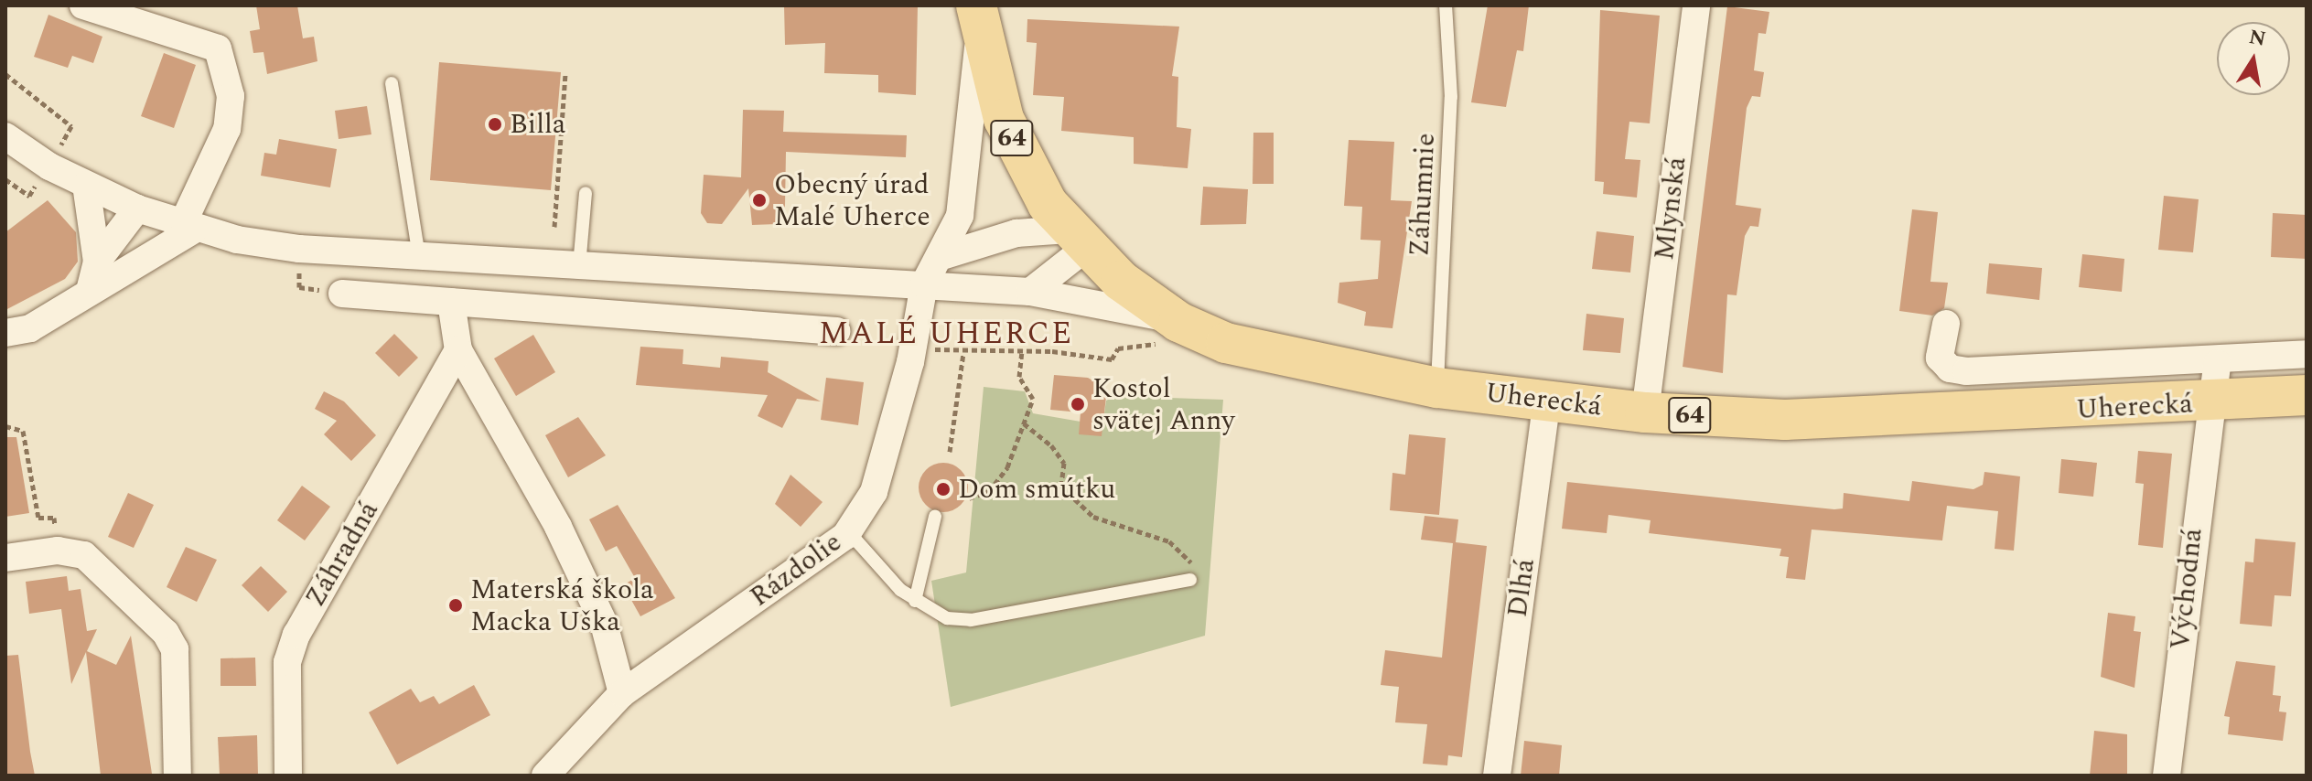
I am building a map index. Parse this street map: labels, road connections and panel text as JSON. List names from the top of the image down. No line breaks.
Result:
{"streets":{"main road":["64","Uherecká"],"street":["Mlynská","Záhradná","Rázdolie","Dlhá","Východná"],"lane":["Záhumnie"]},"crossings":[["Záhumnie","Uherecká"],["Mlynská","Uherecká"],["Uherecká","Dlhá"],["Uherecká","Východná"]],"districts":["MALÉ UHERCE"],"places":["Billa","Obecný úrad Malé Uherce","Kostol svätej Anny","Dom smútku","Materská škola Macka Uška"],"north":"top"}
